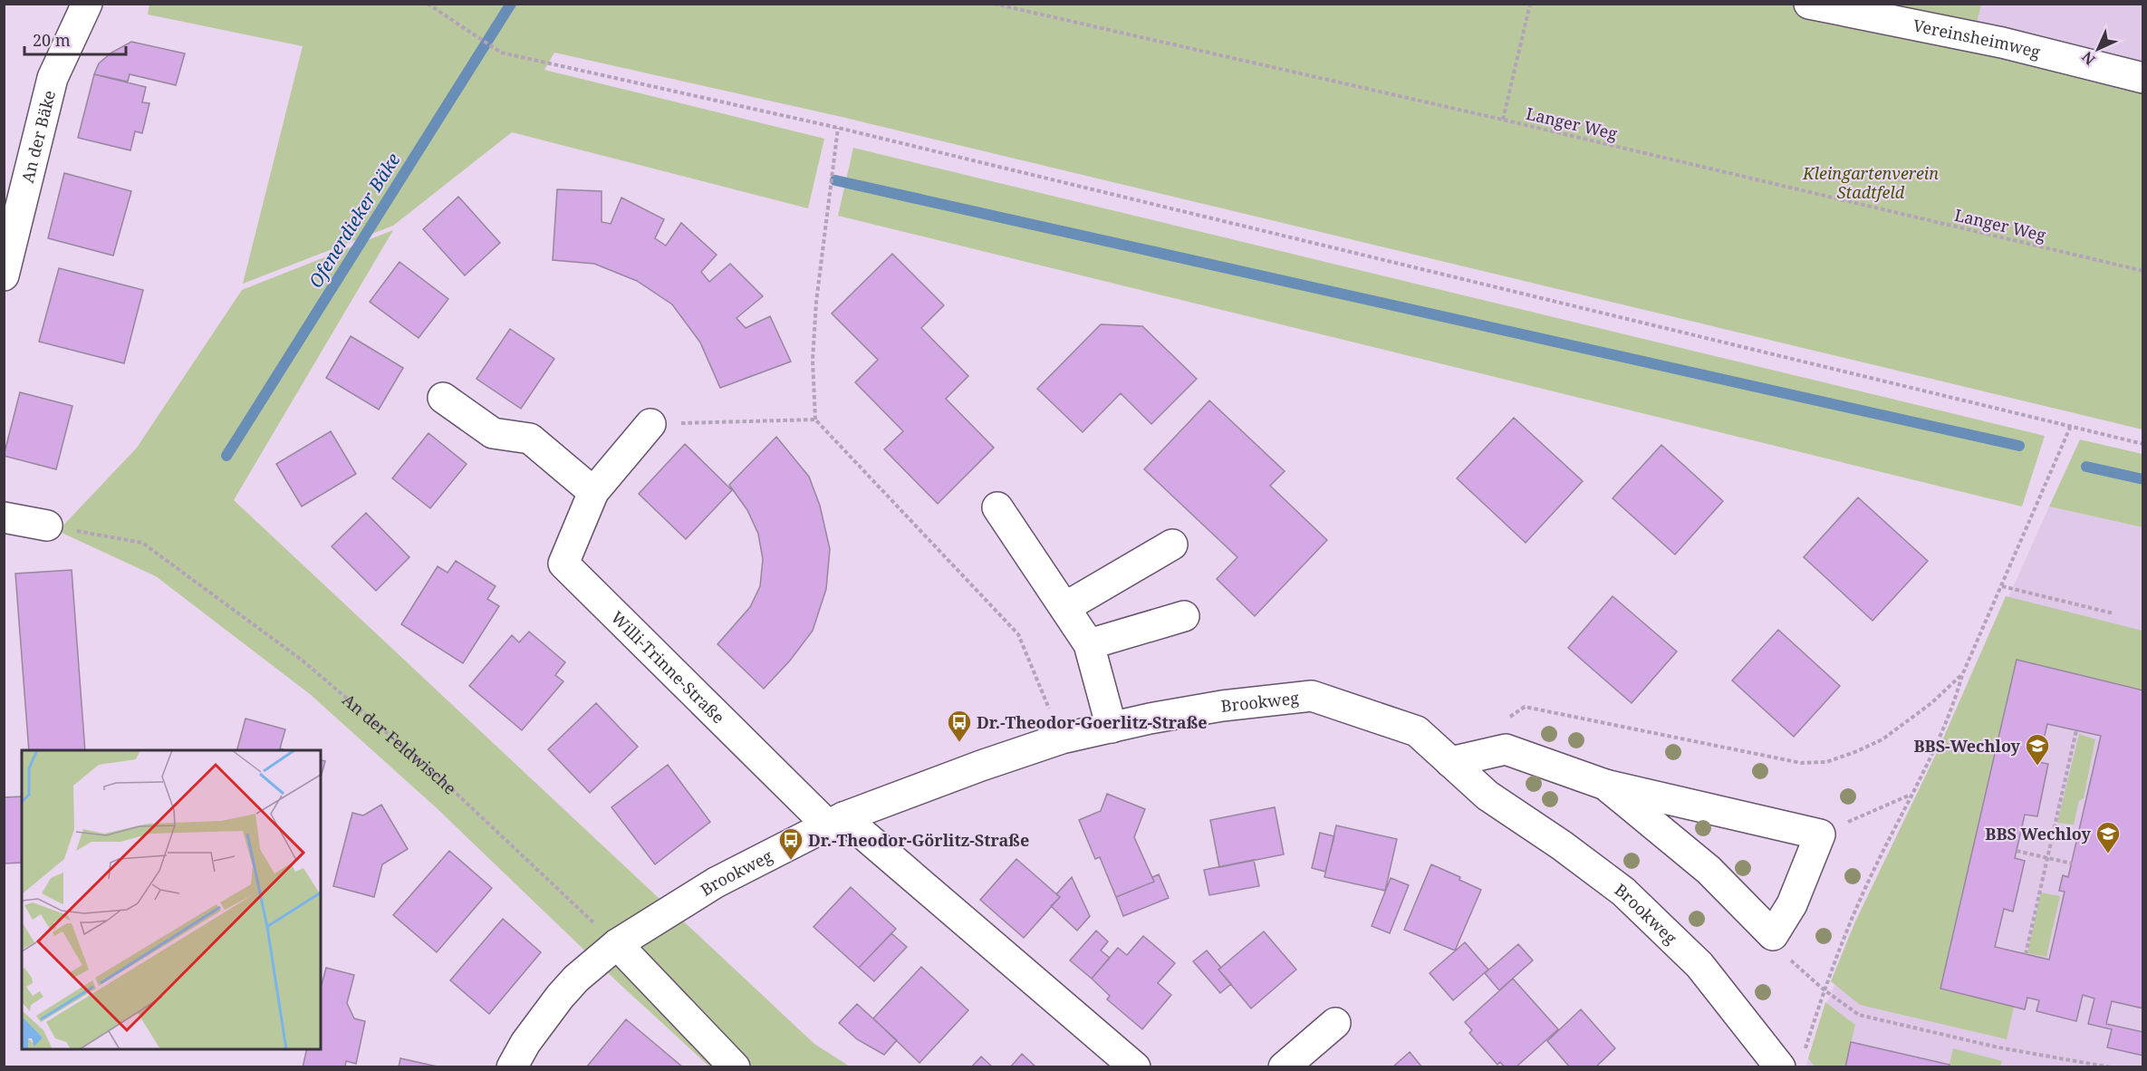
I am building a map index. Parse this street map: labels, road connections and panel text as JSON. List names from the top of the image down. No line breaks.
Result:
{"streets":{"street":["Vereinsheimweg","An der Bäke","Willi-Trinne-Straße","Brookweg"],"path":["Langer Weg","An der Feldwische"]},"crossings":[["Willi-Trinne-Straße","Brookweg"],["Brookweg","An der Feldwische"]],"water":["Ofenerdieker Bäke"],"parks":["Kleingartenverein Stadtfeld"],"places":{"bus stop":["Dr.-Theodor-Goerlitz-Straße","Dr.-Theodor-Görlitz-Straße"],"school or university":["BBS-Wechloy","BBS Wechloy"]},"scale_bar":"20 m","north":"bottom left"}
